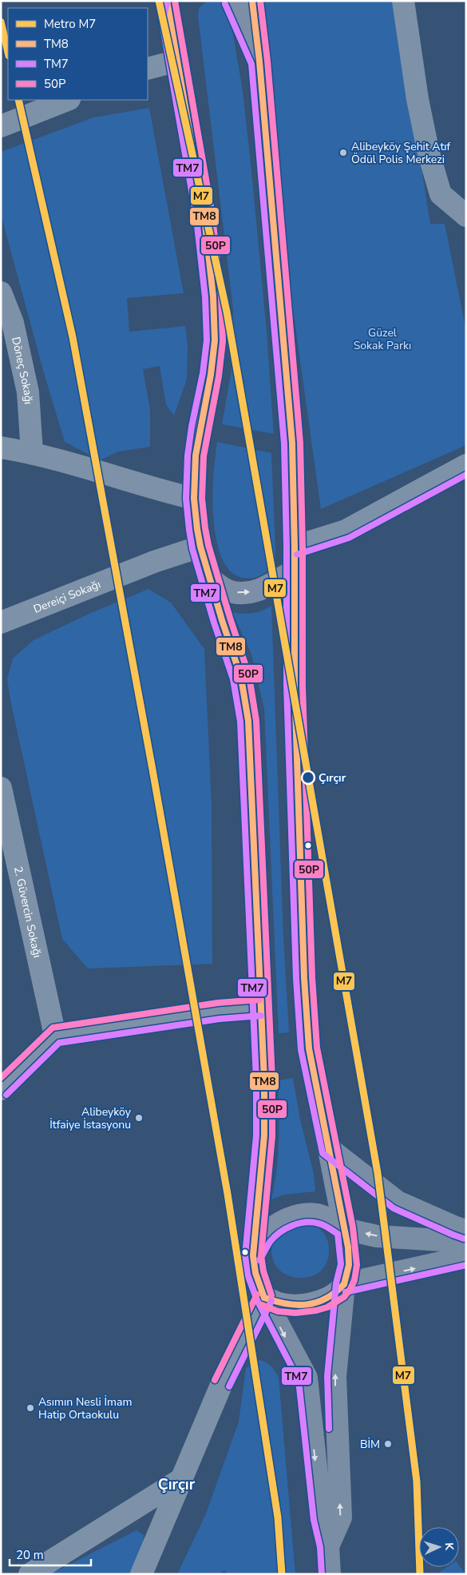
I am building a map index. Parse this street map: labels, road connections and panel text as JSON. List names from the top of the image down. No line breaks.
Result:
{"streets":{"street":["Döneç Sokağı","Dereiçi Sokağı","2. Güvercin Sokağı"]},"districts":["Çırçır"],"parks":["Güzel Sokak Parkı"],"places":["Alibeyköy Şehit Atıf Ödül Polis Merkezi","Çırçır","Alibeyköy İtfaiye İstasyonu","Asımın Nesli İmam Hatip Ortaokulu","BİM"],"lines":["metro line M7","transit line TM8","transit line TM7","transit line 50P"],"legend":["Metro M7","TM8","TM7","50P"],"scale_bar":"20 m","north":"right"}
